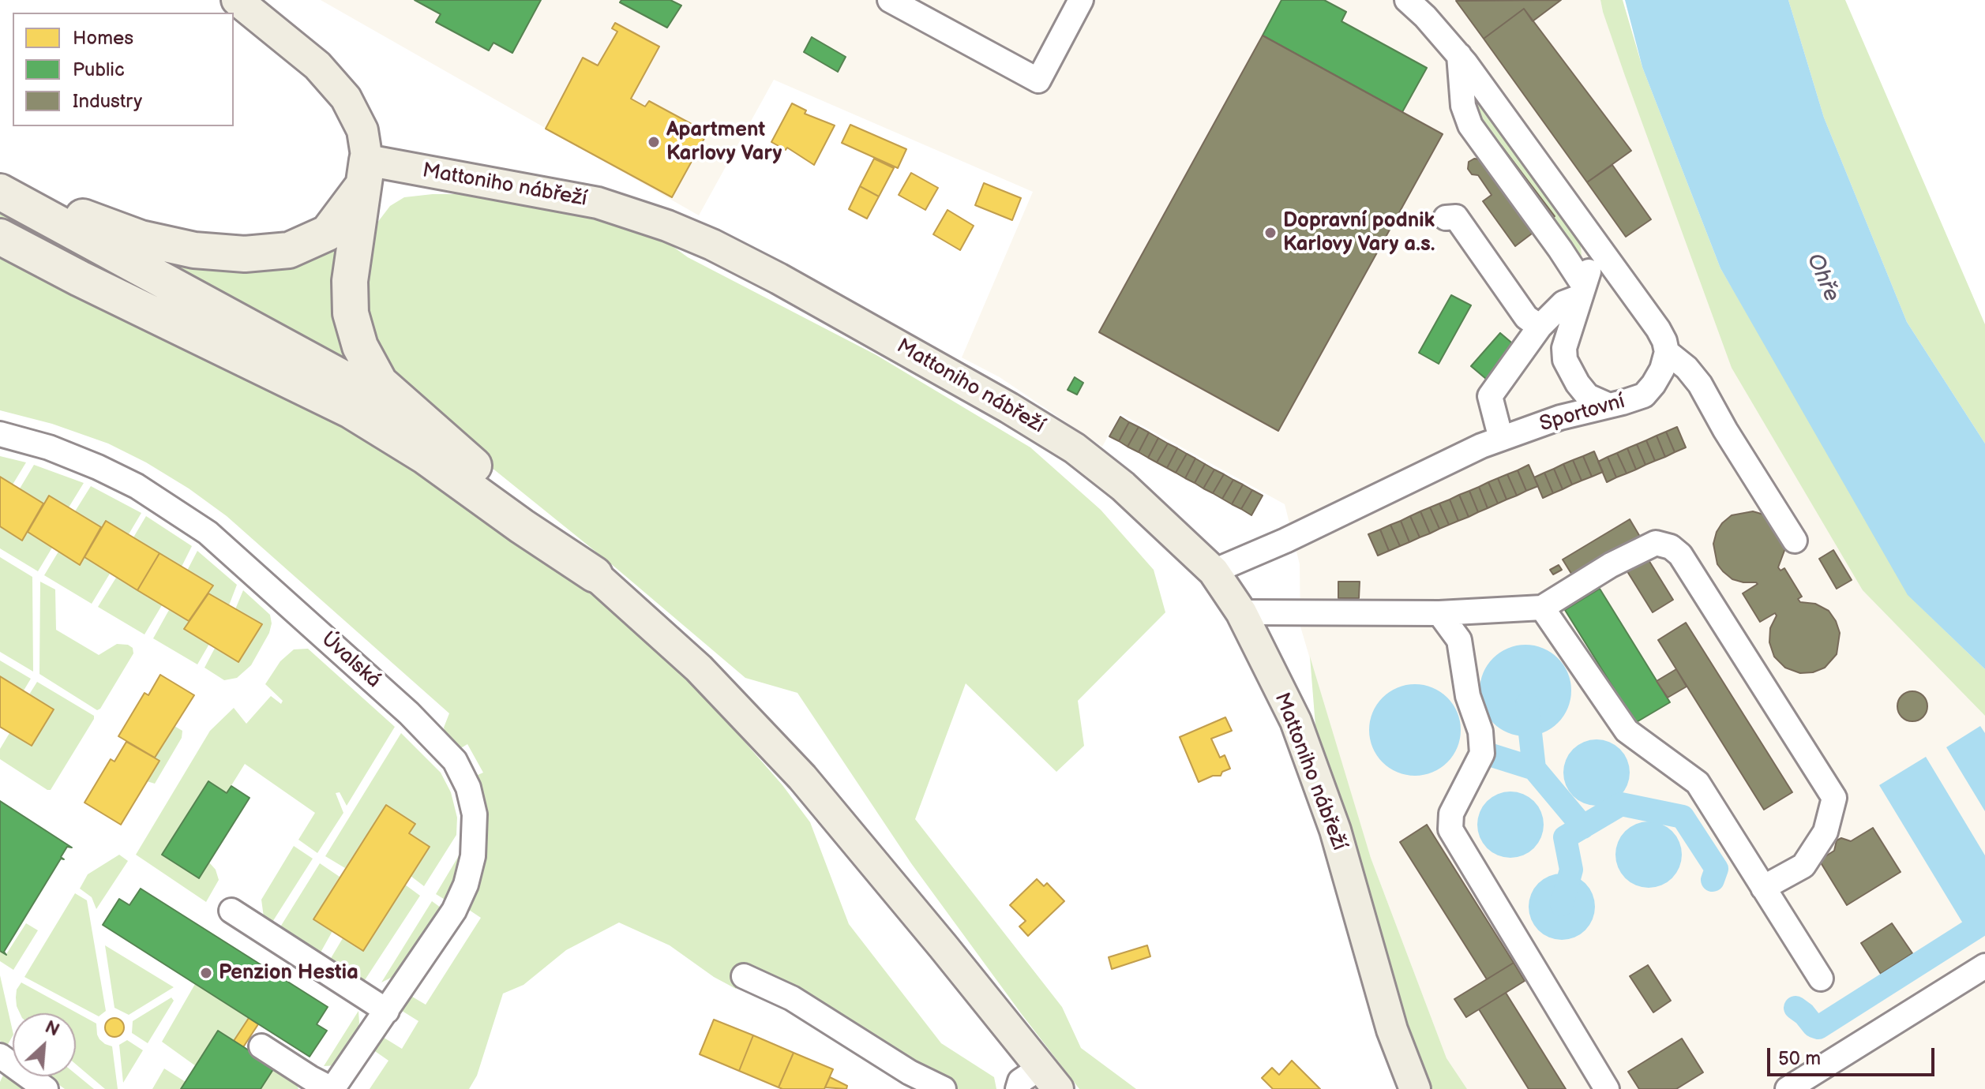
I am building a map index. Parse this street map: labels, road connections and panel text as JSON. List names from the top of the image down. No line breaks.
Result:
{"streets":{"main road":["Mattoniho nábřeží"],"street":["Sportovní","Úvalská"]},"crossings":[["Mattoniho nábřeží","Sportovní"]],"water":["Ohře"],"places":["Apartment Karlovy Vary","Dopravní podnik Karlovy Vary a.s.","Penzion Hestia"],"legend":["Homes","Public","Industry"],"scale_bar":"50 m","north":"top right"}
